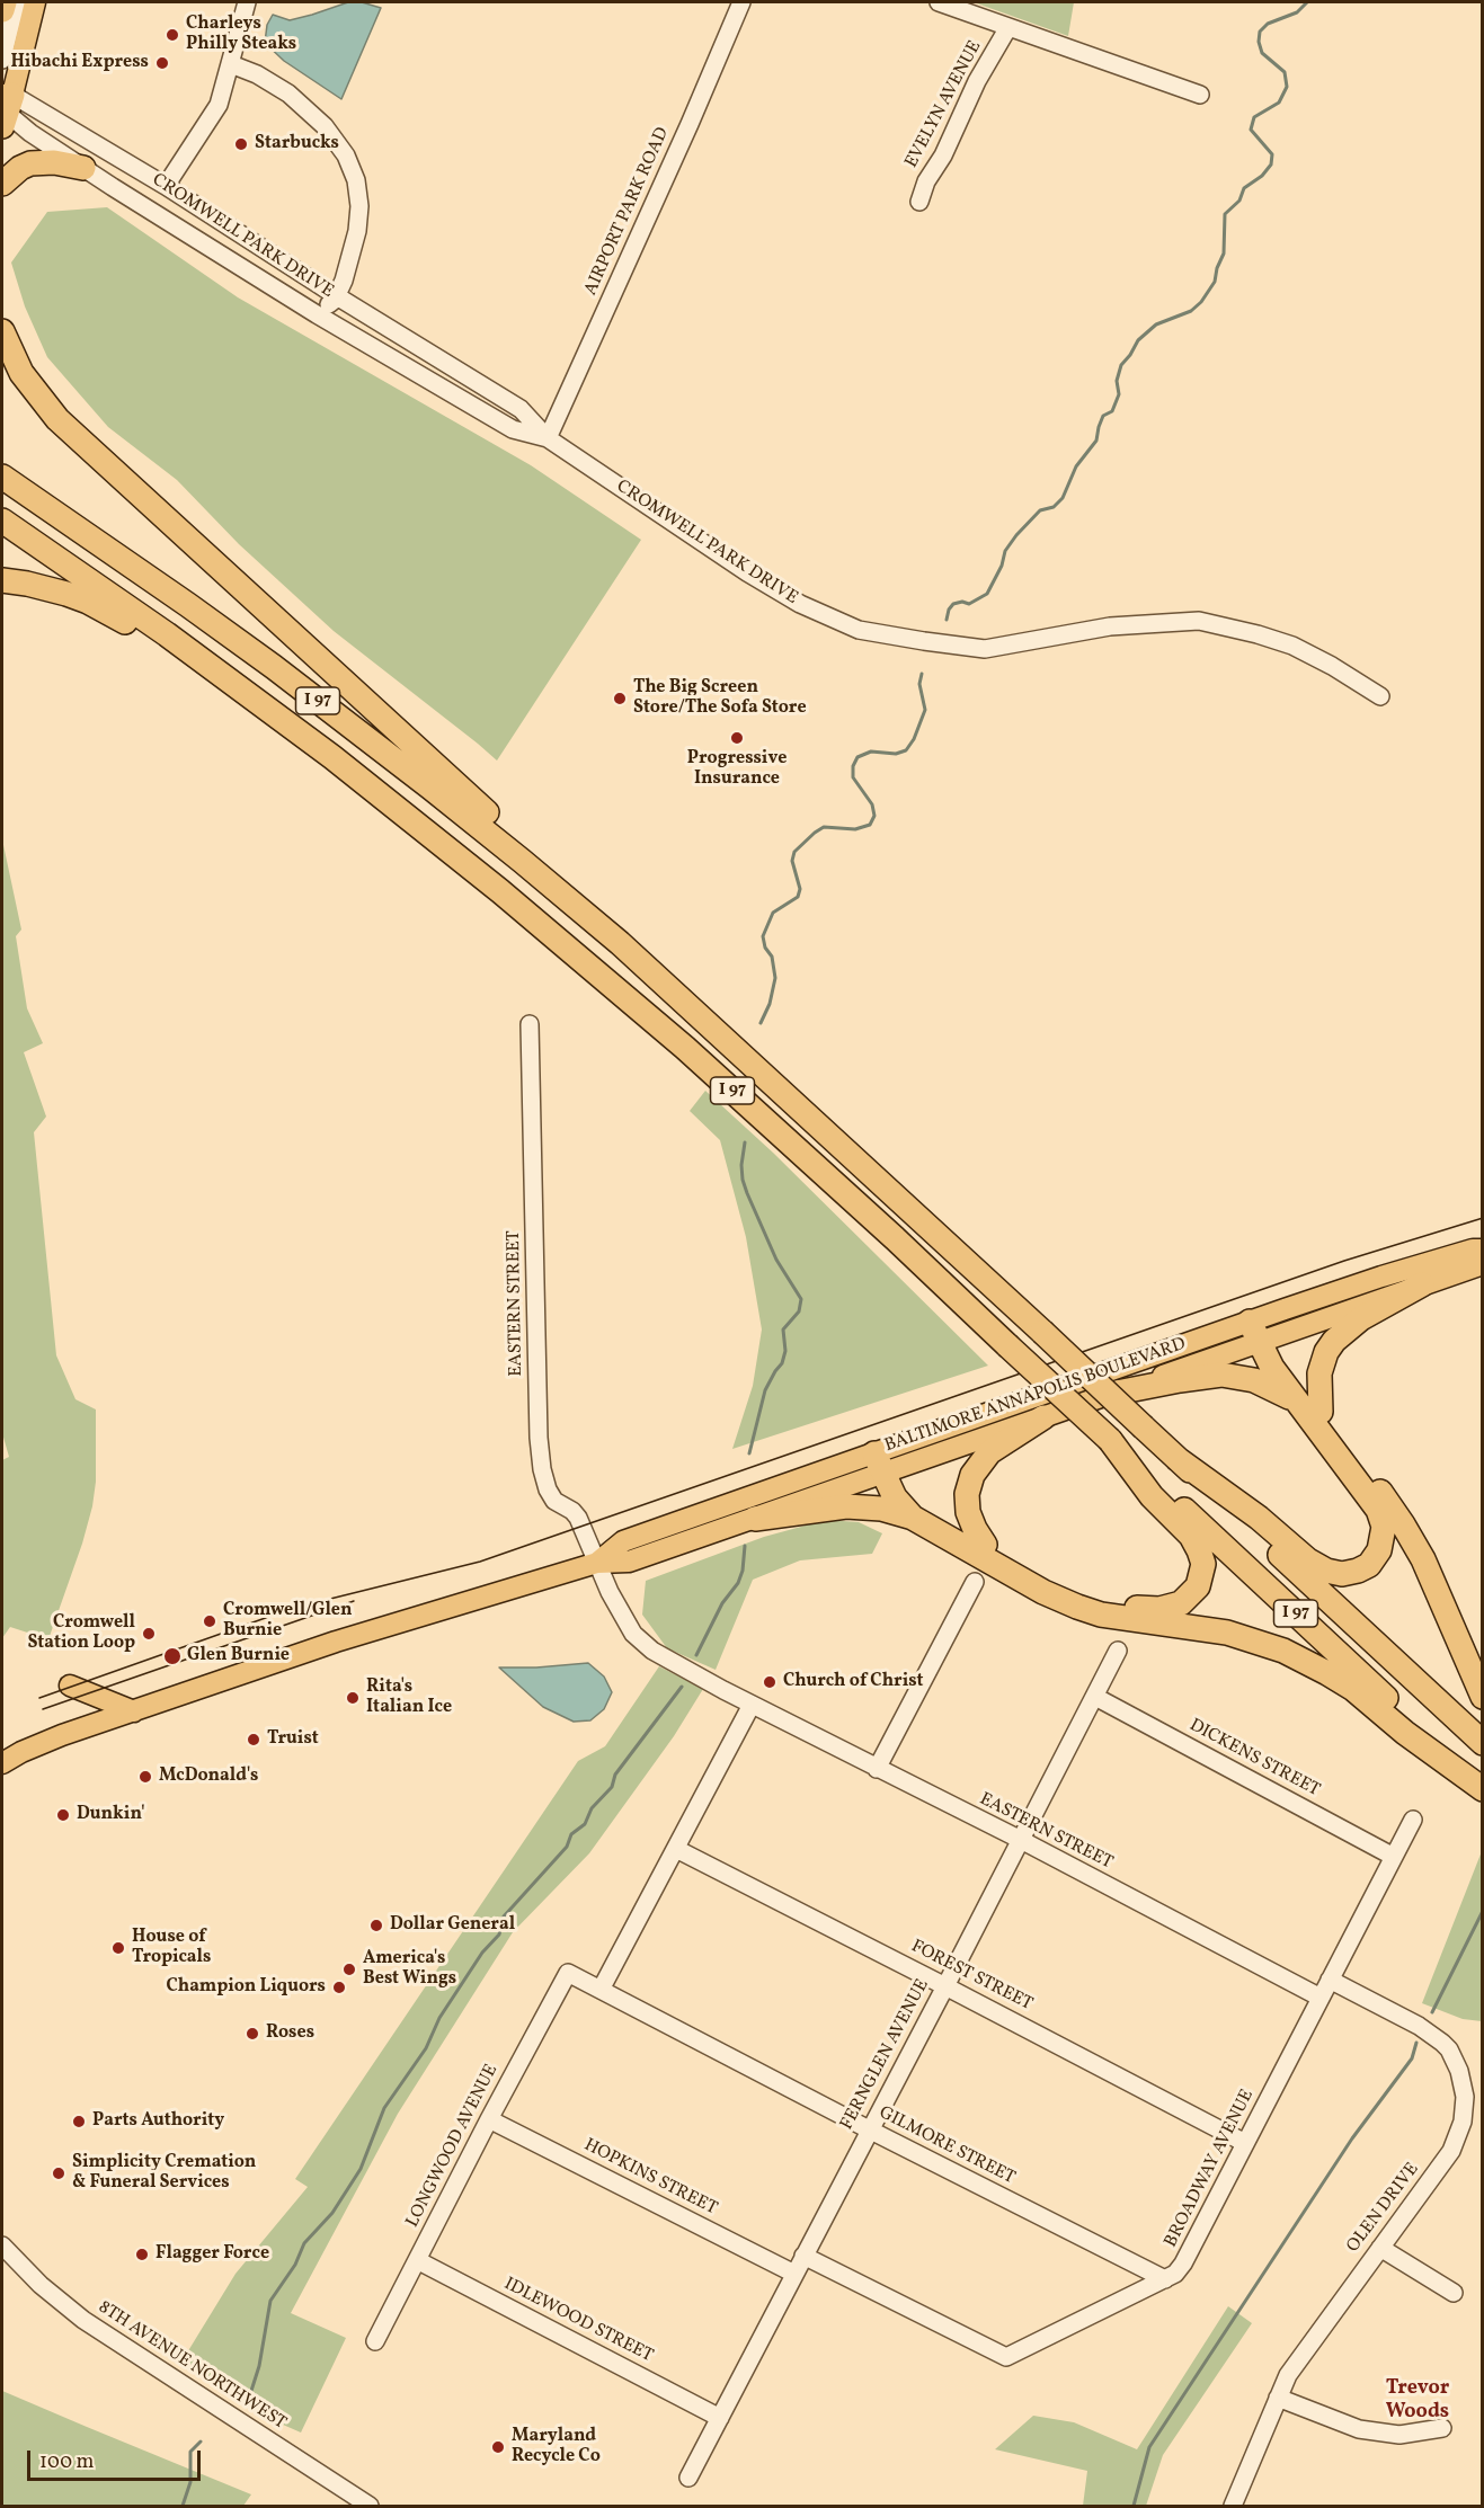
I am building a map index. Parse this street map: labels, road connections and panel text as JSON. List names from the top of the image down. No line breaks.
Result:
{"streets":{"highway":["I 97"],"main road":["BALTIMORE ANNAPOLIS BOULEVARD"],"street":["EVELYN AVENUE","AIRPORT PARK ROAD","CROMWELL PARK DRIVE","EASTERN STREET","DICKENS STREET","FOREST STREET","FERNGLEN AVENUE","LONGWOOD AVENUE","GILMORE STREET","BROADWAY AVENUE","HOPKINS STREET","OLEN DRIVE","IDLEWOOD STREET","8TH AVENUE NORTHWEST"]},"crossings":[["AIRPORT PARK ROAD","CROMWELL PARK DRIVE"],["EASTERN STREET","BALTIMORE ANNAPOLIS BOULEVARD"],["EASTERN STREET","FERNGLEN AVENUE"],["EASTERN STREET","BROADWAY AVENUE"],["DICKENS STREET","FERNGLEN AVENUE"],["DICKENS STREET","BROADWAY AVENUE"],["FOREST STREET","FERNGLEN AVENUE"],["FOREST STREET","BROADWAY AVENUE"],["FERNGLEN AVENUE","GILMORE STREET"],["FERNGLEN AVENUE","BROADWAY AVENUE"],["FERNGLEN AVENUE","HOPKINS STREET"],["FERNGLEN AVENUE","IDLEWOOD STREET"],["LONGWOOD AVENUE","GILMORE STREET"],["LONGWOOD AVENUE","HOPKINS STREET"],["LONGWOOD AVENUE","IDLEWOOD STREET"],["GILMORE STREET","BROADWAY AVENUE"],["BROADWAY AVENUE","OLEN DRIVE"]],"districts":["Trevor Woods"],"places":["Charleys Philly Steaks","Hibachi Express","Starbucks","The Big Screen Store/The Sofa Store","Progressive Insurance","Cromwell/Glen Burnie","Cromwell Station Loop","Glen Burnie","Church of Christ","Rita's Italian Ice","Truist","McDonald's","Dunkin'","Dollar General","House of Tropicals","America's Best Wings","Champion Liquors","Roses","Parts Authority","Simplicity Cremation & Funeral Services","Flagger Force","Maryland Recycle Co"],"scale_bar":"100 m"}
